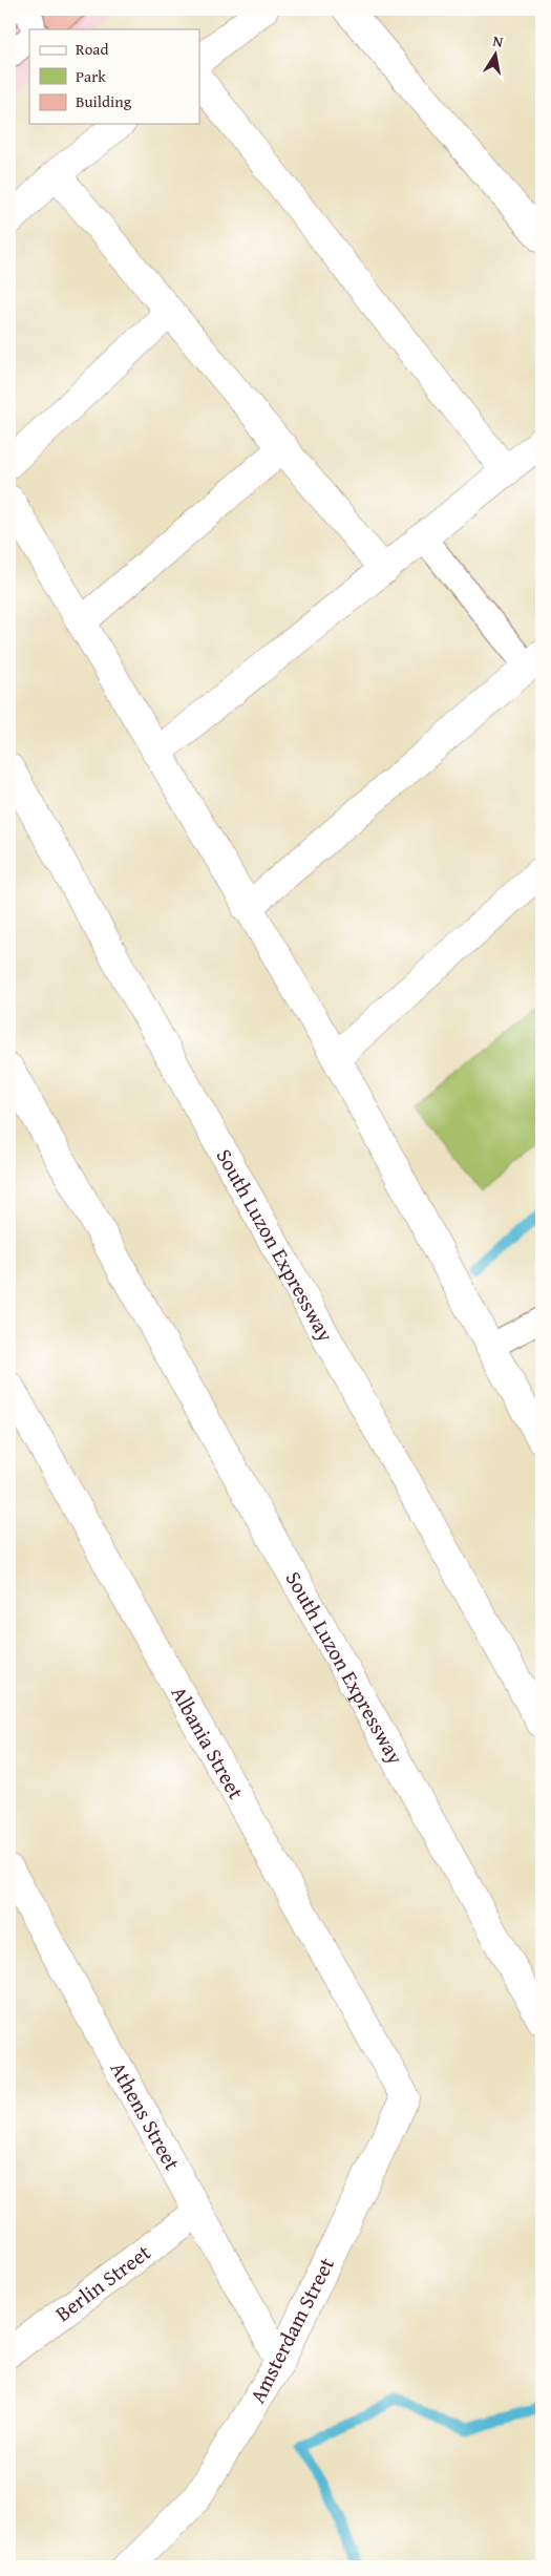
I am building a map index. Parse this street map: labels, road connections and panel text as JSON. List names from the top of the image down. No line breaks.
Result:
{"streets":{"main road":["South Luzon Expressway","Albania Street","Athens Street","Berlin Street","Amsterdam Street"]},"crossings":[["Albania Street","Amsterdam Street"],["Athens Street","Berlin Street"],["Athens Street","Amsterdam Street"]],"legend":["Road","Park","Building"],"north":"top"}
